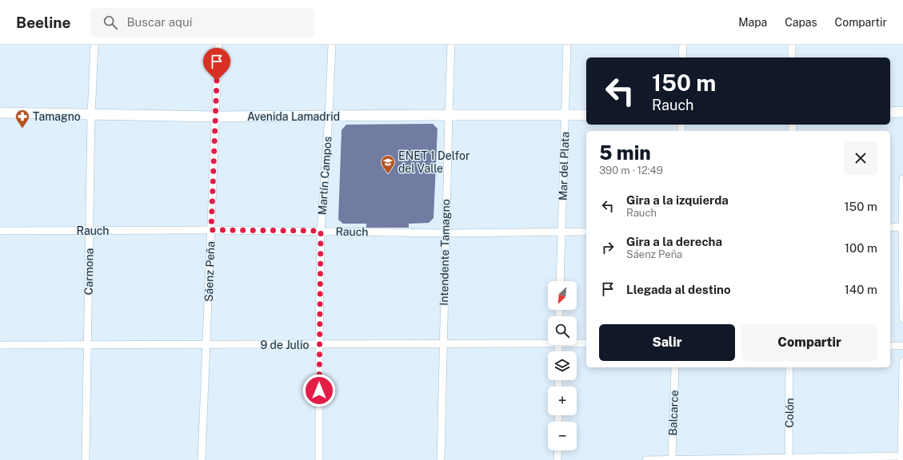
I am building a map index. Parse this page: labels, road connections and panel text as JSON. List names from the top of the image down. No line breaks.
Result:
{"streets":{"main road":["Avenida Lamadrid"],"street":["Mar del Plata","Martín Campos","Rauch","Intendente Tamagno","Carmona","Sáenz Peña","9 de Julio","Balcarce","Colón"]},"crossings":[["Avenida Lamadrid","Mar del Plata"],["Avenida Lamadrid","Martín Campos"],["Avenida Lamadrid","Intendente Tamagno"],["Avenida Lamadrid","Carmona"],["Avenida Lamadrid","Sáenz Peña"],["Mar del Plata","Rauch"],["Martín Campos","Rauch"],["Martín Campos","9 de Julio"],["Rauch","Intendente Tamagno"],["Rauch","Carmona"],["Rauch","Sáenz Peña"],["Intendente Tamagno","9 de Julio"],["Carmona","9 de Julio"],["Sáenz Peña","9 de Julio"]],"places":{"pharmacy":["Tamagno"],"school or university":["ENET 1 Delfor del Valle"]},"north":"bottom left","page":{"header":"Beeline","search":"Buscar aquí","nav":["Mapa","Capas","Compartir"],"turn":["150 m","Rauch"],"heading":["5 min","390 m · 12:49"],"list":[{"name":"Gira a la izquierda","note":"Rauch","value":"150 m"},{"name":"Gira a la derecha","note":"Sáenz Peña","value":"100 m"},{"name":"Llegada al destino","value":"140 m"}],"map_buttons":["+","−"],"buttons":["Salir","Compartir"]}}
